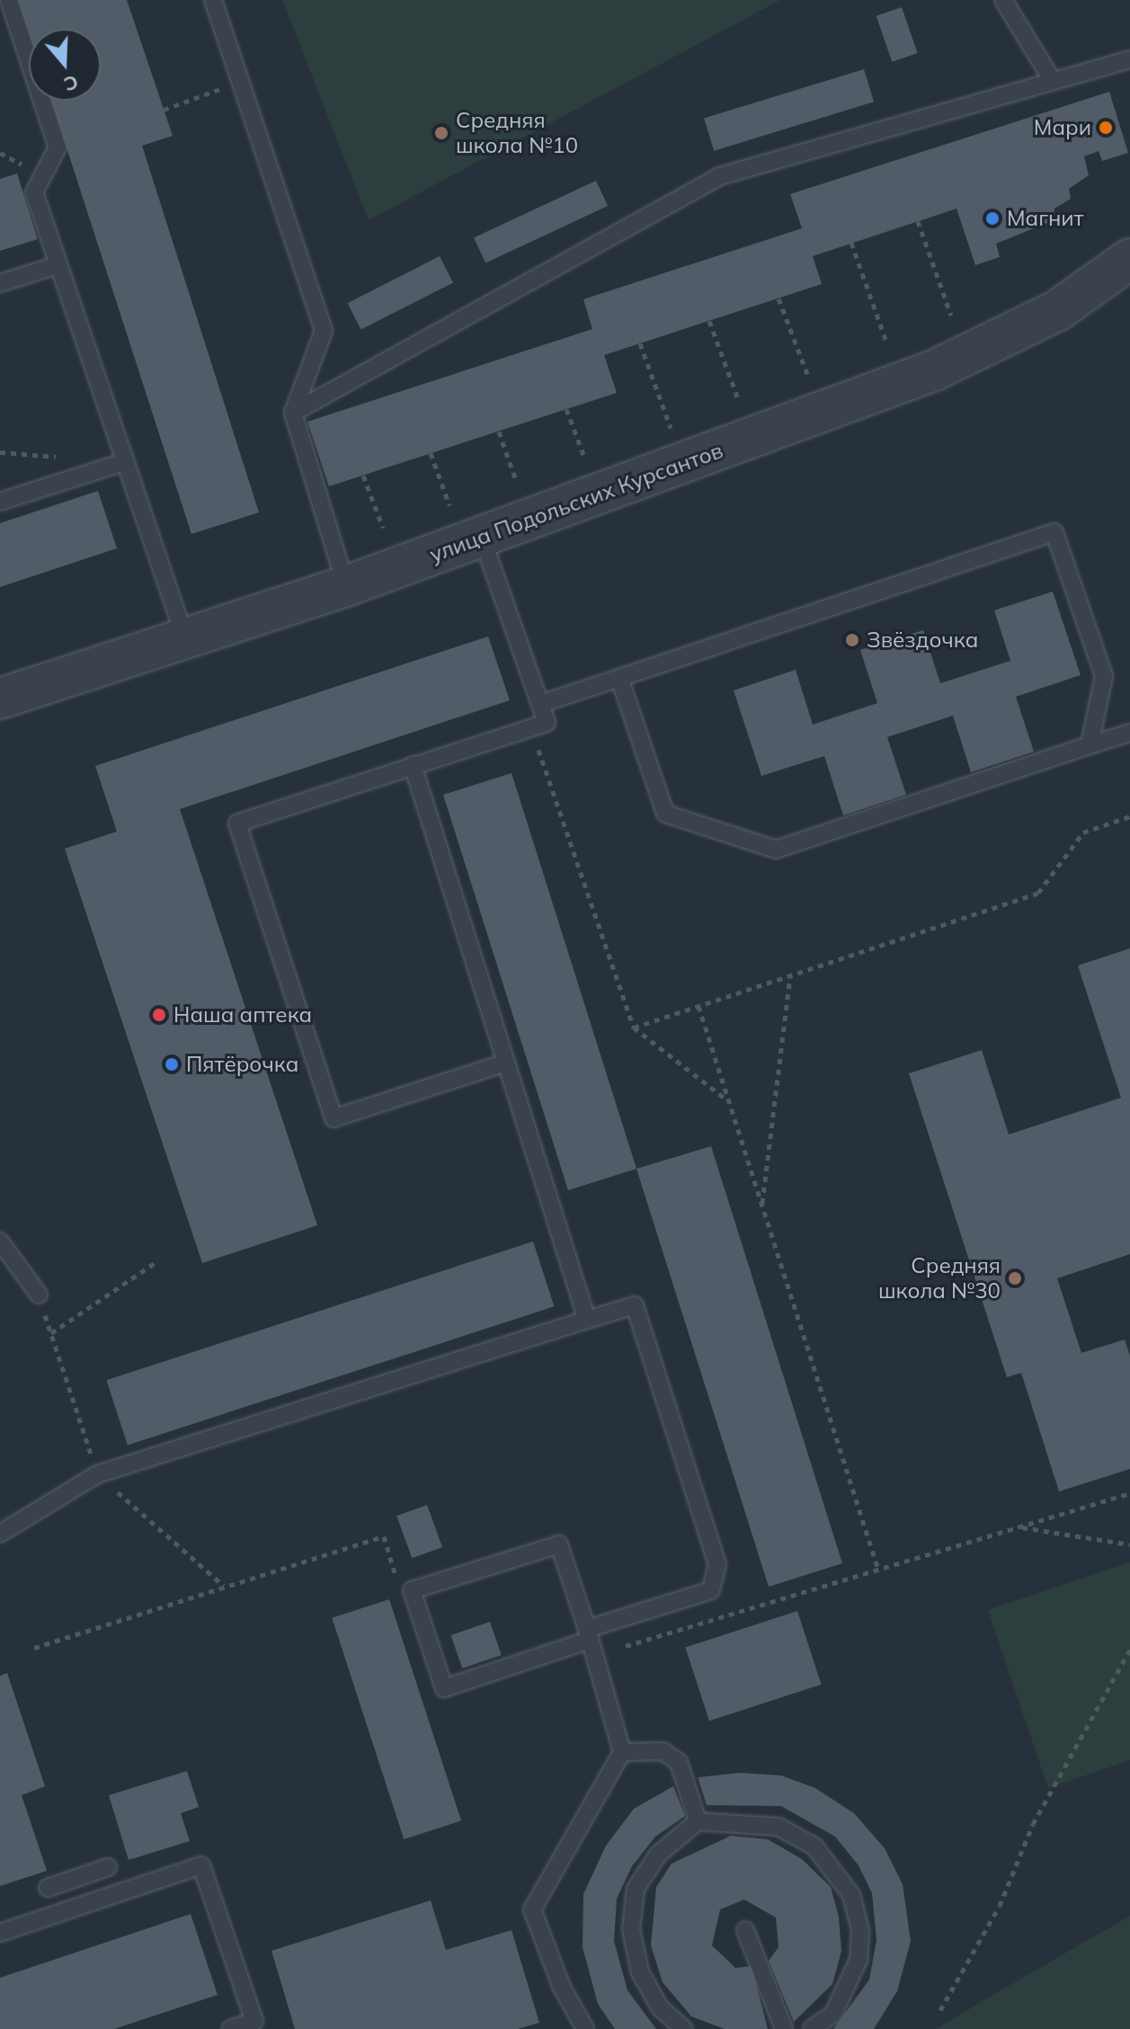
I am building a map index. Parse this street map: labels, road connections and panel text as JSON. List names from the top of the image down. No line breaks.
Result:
{"streets":{"street":["улица Подольских Курсантов"]},"places":["Мари","Средняя школа №10","Магнит","Звёздочка","Наша аптека","Пятёрочка","Средняя школа №30"],"north":"bottom"}
